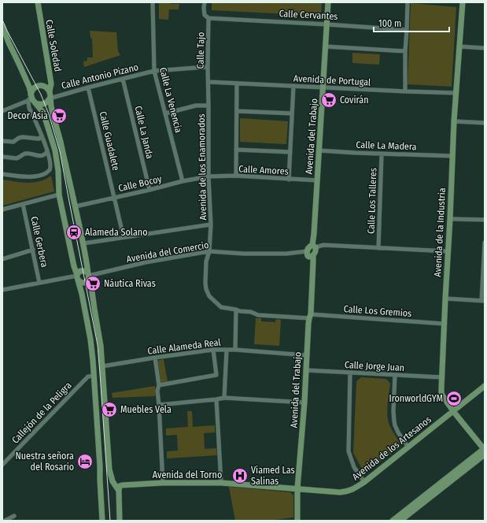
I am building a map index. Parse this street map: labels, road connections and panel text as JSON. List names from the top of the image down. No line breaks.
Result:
{"streets":{"street":["Calle Cervantes","Calle Soledad","Calle Tajo","Calle Antonio Pizano","Avenida de Portugal","Calle La Venencia","Calle La Janda","Avenida del Trabajo","Calle Guadalete","Calle La Madera","Avenida de los Enamorados","Calle Amores","Calle Bocoy","Calle Los Talleres","Avenida de la Industria","Calle Gerbera","Avenida del Comercio","Calle Los Gremios","Calle Alameda Real","Calle Jorge Juan","Callejón de la Peligra","Avenida de los Artesanos","Avenida del Torno"]},"crossings":[["Calle Cervantes","Calle Tajo"],["Calle Cervantes","Avenida del Trabajo"],["Calle Soledad","Calle Antonio Pizano"],["Calle Tajo","Calle Antonio Pizano"],["Calle Tajo","Avenida de Portugal"],["Calle Tajo","Avenida de los Enamorados"],["Calle Antonio Pizano","Calle La Venencia"],["Calle Antonio Pizano","Calle La Janda"],["Calle Antonio Pizano","Calle Guadalete"],["Avenida de Portugal","Avenida del Trabajo"],["Avenida de Portugal","Avenida de los Enamorados"],["Avenida de Portugal","Avenida de la Industria"],["Calle La Venencia","Calle Bocoy"],["Calle La Janda","Calle Bocoy"],["Avenida del Trabajo","Calle La Madera"],["Avenida del Trabajo","Calle Amores"],["Avenida del Trabajo","Avenida del Comercio"],["Avenida del Trabajo","Calle Los Gremios"],["Avenida del Trabajo","Calle Alameda Real"],["Avenida del Trabajo","Calle Jorge Juan"],["Avenida del Trabajo","Avenida de los Artesanos"],["Avenida del Trabajo","Avenida del Torno"],["Calle Guadalete","Calle Bocoy"],["Calle La Madera","Calle Los Talleres"],["Calle La Madera","Avenida de la Industria"],["Avenida de los Enamorados","Calle Amores"],["Avenida de los Enamorados","Calle Bocoy"],["Avenida de los Enamorados","Avenida del Comercio"],["Avenida de los Enamorados","Calle Los Gremios"],["Calle Amores","Calle Bocoy"],["Avenida de la Industria","Calle Los Gremios"],["Avenida de la Industria","Calle Jorge Juan"],["Avenida de la Industria","Avenida de los Artesanos"],["Avenida de los Artesanos","Avenida del Torno"]],"places":{"supermarket":["Covirán","Decor Asia","Náutica Rivas","Muebles Vela"],"station":["Alameda Solano"],"sports":["IronworldGYM"],"hotel":["Nuestra señora del Rosario"],"hospital":["Viamed Las Salinas"]},"scale_bar":"100 m"}
